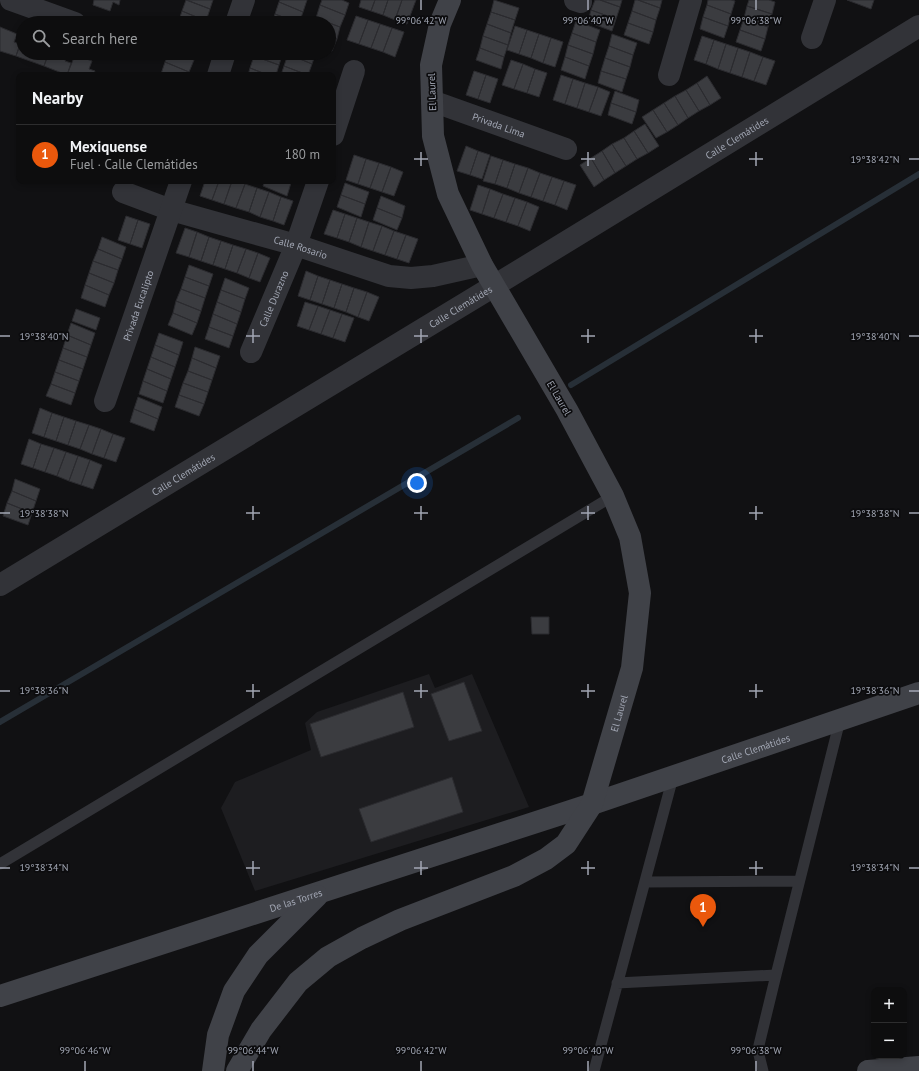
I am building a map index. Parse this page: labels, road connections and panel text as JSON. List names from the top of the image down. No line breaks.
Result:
{"streets":{"street":["El Laurel","Privada Lima","Calle Clemátides","Calle Rosario","Calle Durazno","Privada Eucalipto","De las Torres"]},"crossings":[["El Laurel","Privada Lima"],["El Laurel","Calle Clemátides"],["El Laurel","Calle Rosario"],["El Laurel","De las Torres"],["Calle Clemátides","De las Torres"],["Calle Rosario","Calle Durazno"],["Calle Rosario","Privada Eucalipto"]],"page":{"search":"Search here","heading":"Nearby","list":[{"mark":"1","name":"Mexiquense","note":"Fuel · Calle Clemátides","value":"180 m"}],"pins":"1","map_buttons":["+","−"]},"coordinates":["99°06'42\"W","99°06'40\"W","99°06'38\"W","19°38'42\"N","19°38'40\"N","19°38'38\"N","19°38'36\"N","19°38'34\"N","99°06'46\"W","99°06'44\"W"]}
